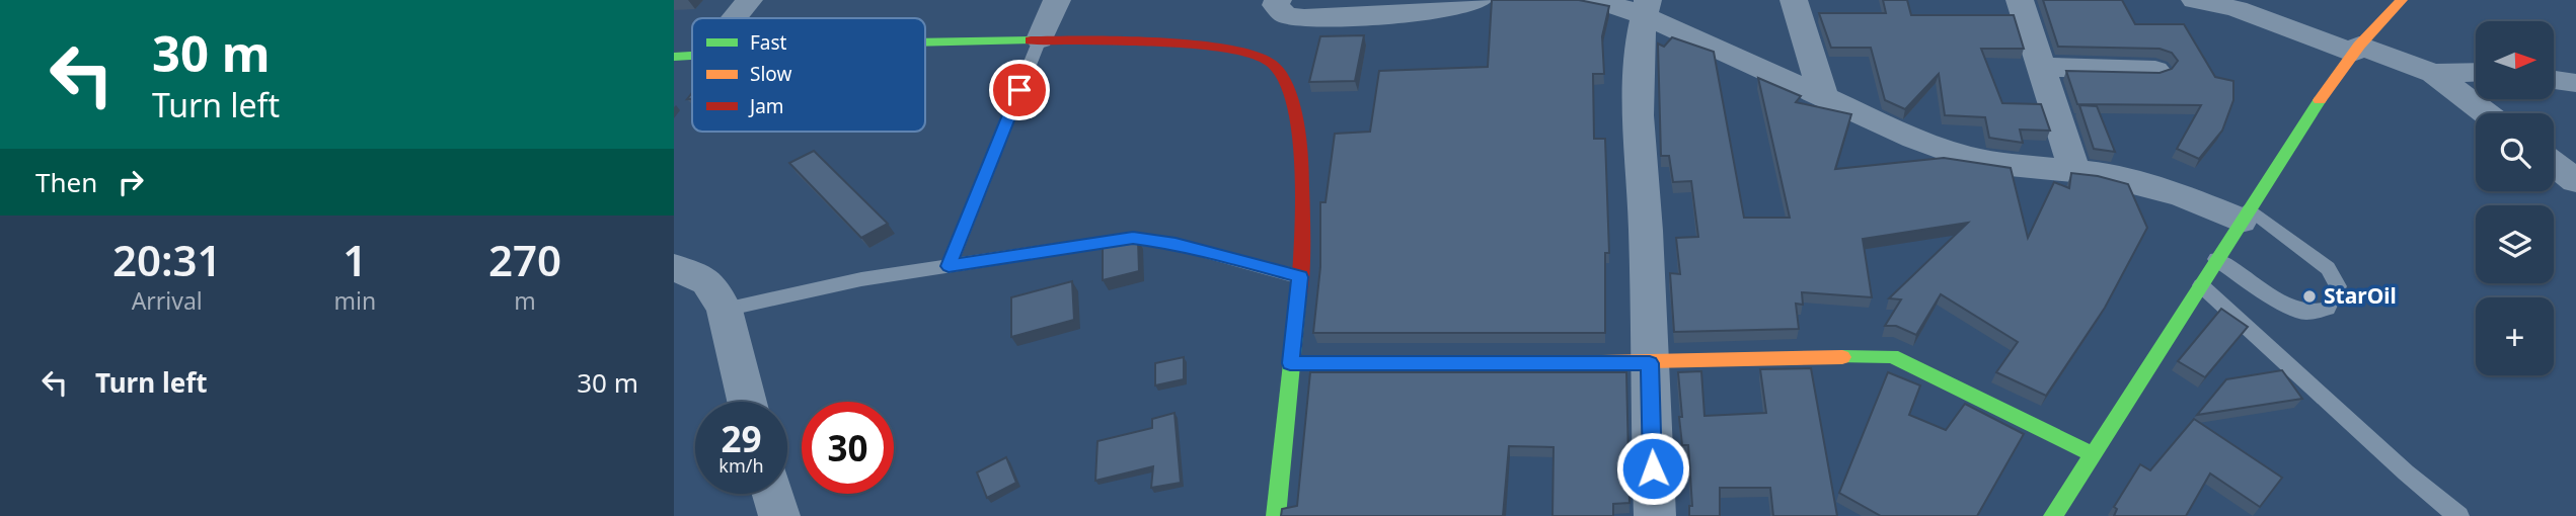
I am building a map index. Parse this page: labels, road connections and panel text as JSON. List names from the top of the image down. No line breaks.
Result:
{"places":["StarOil"],"legend":["Fast","Slow","Jam"],"north":"right","page":{"turn":["30 m","Turn left"],"map_buttons":"+","then":"Then","eta":["20:31","Arrival","1","min","270","m"],"list":[{"name":"Turn left","value":"30 m"}],"speed":"29 km/h","limit":"30"}}
